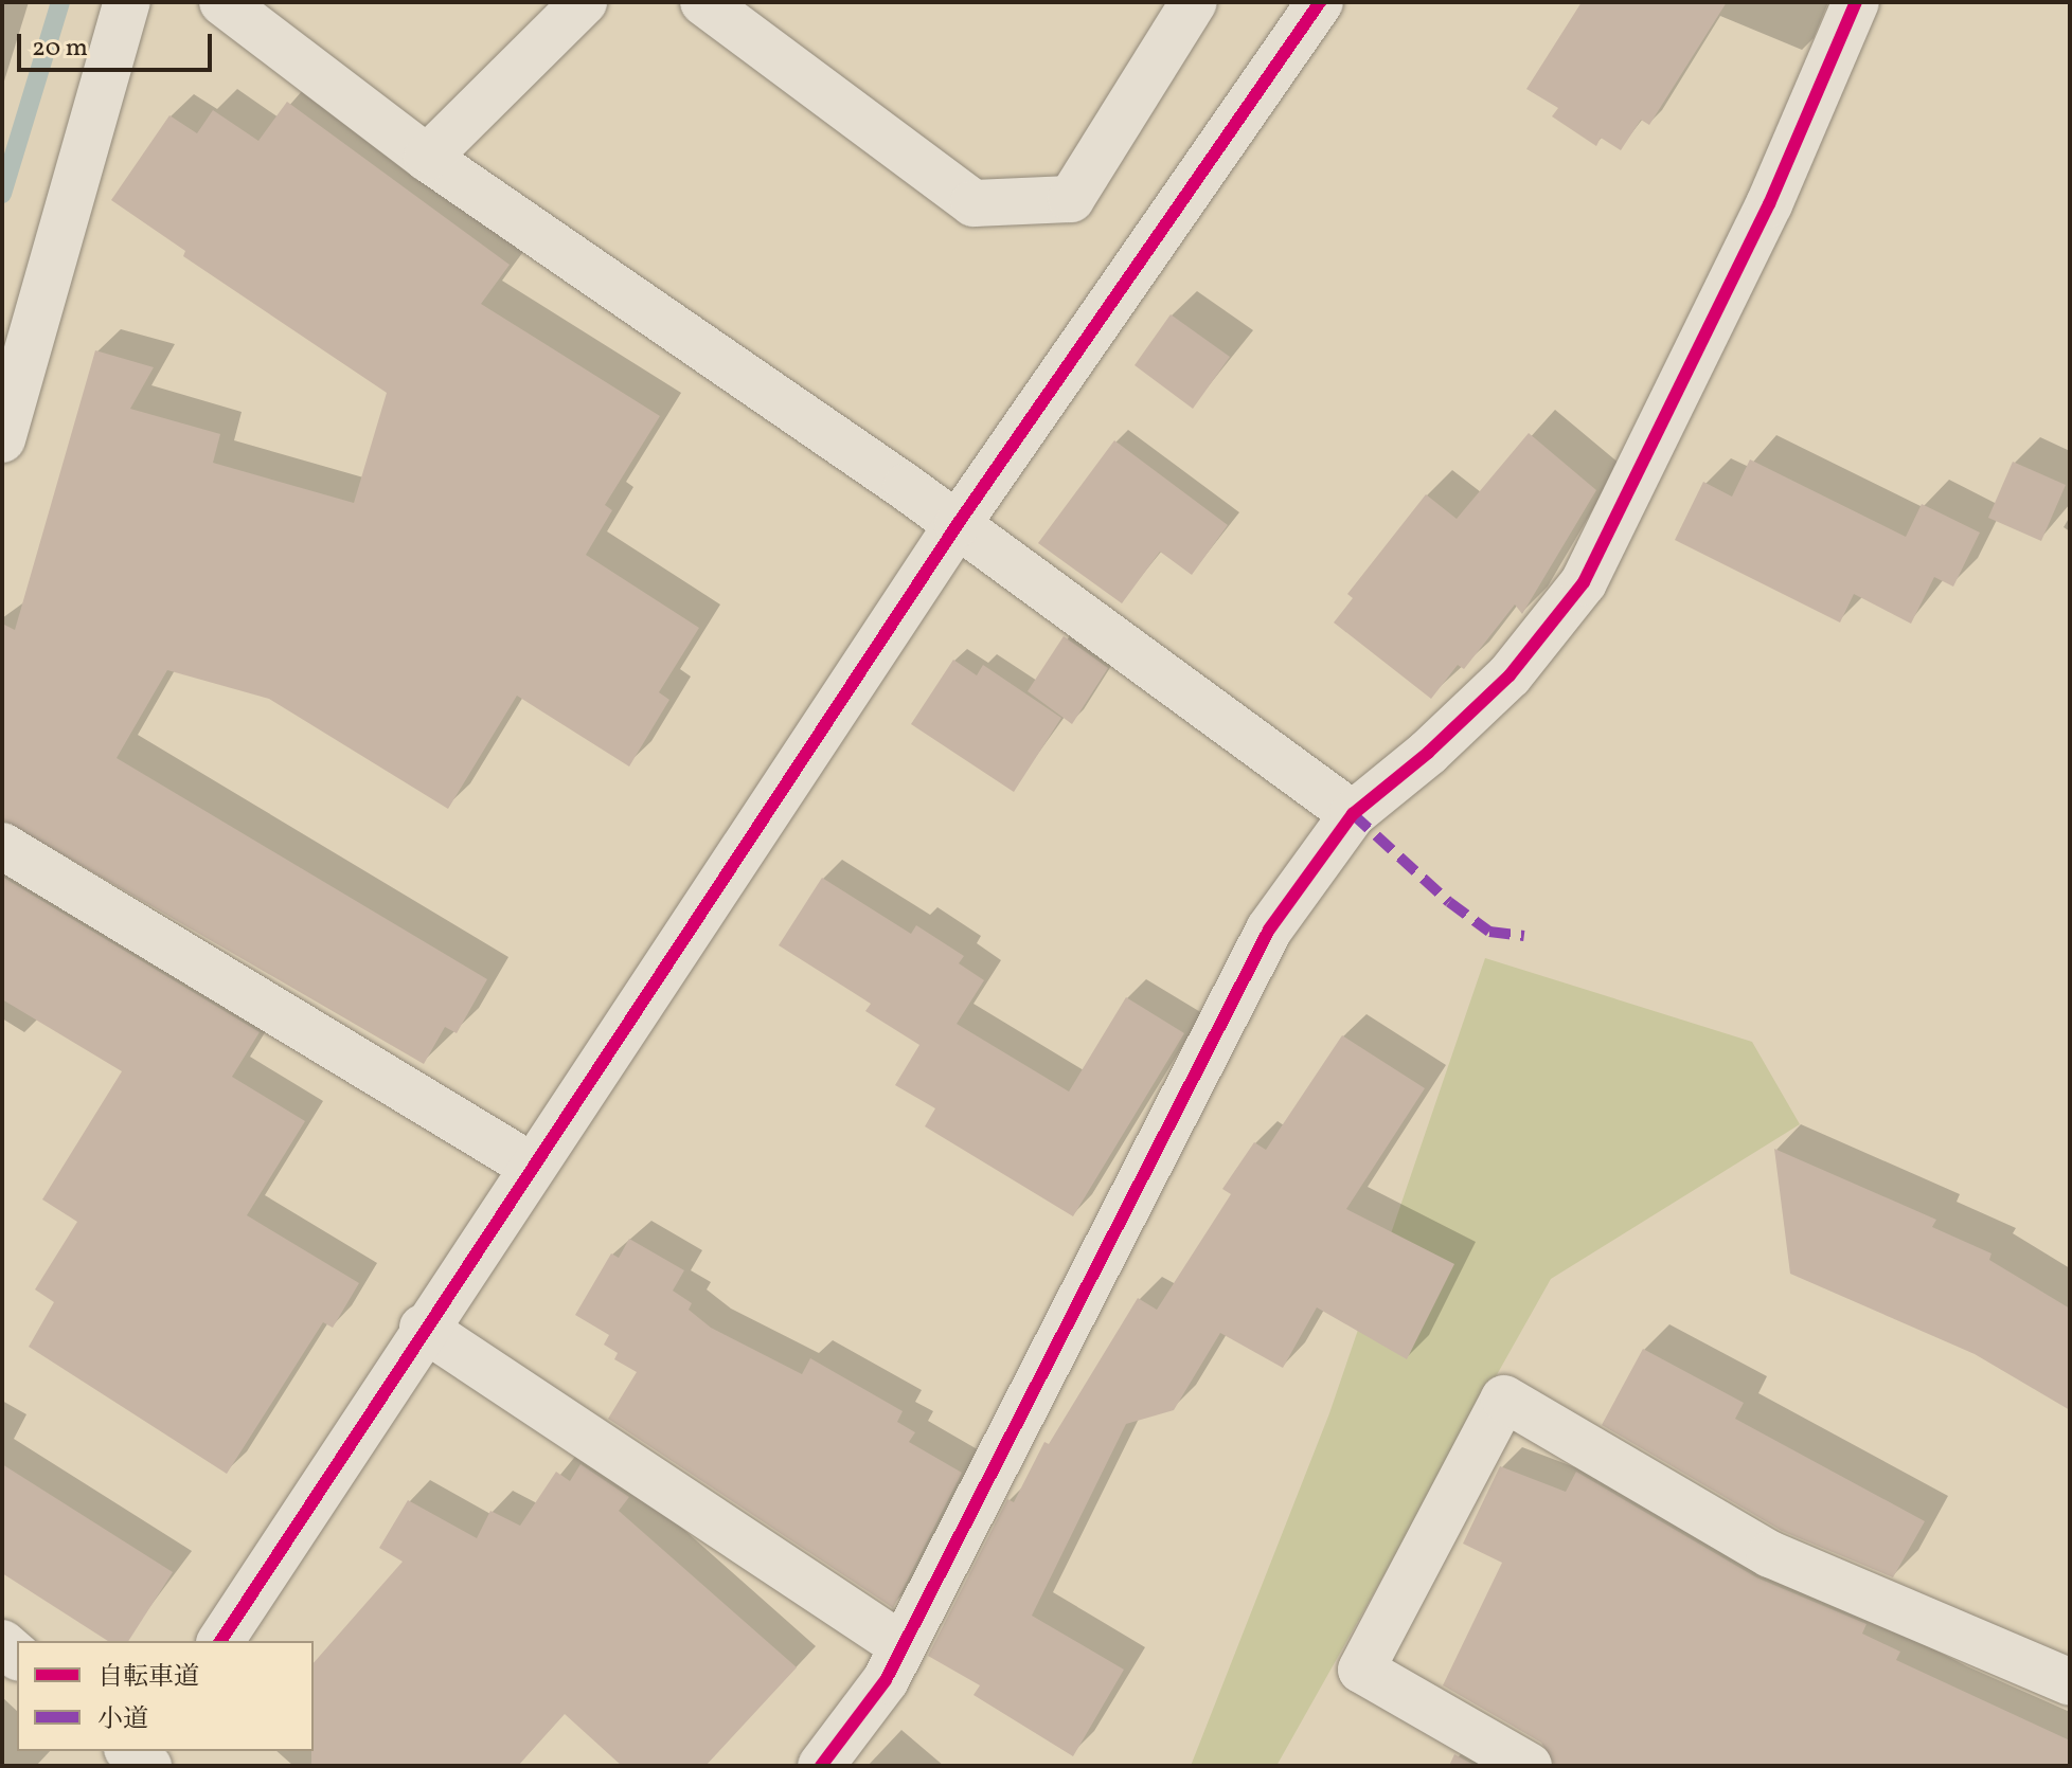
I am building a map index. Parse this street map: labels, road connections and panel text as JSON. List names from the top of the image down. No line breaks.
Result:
{"legend":["自転車道","小道"],"scale_bar":"20 m"}
